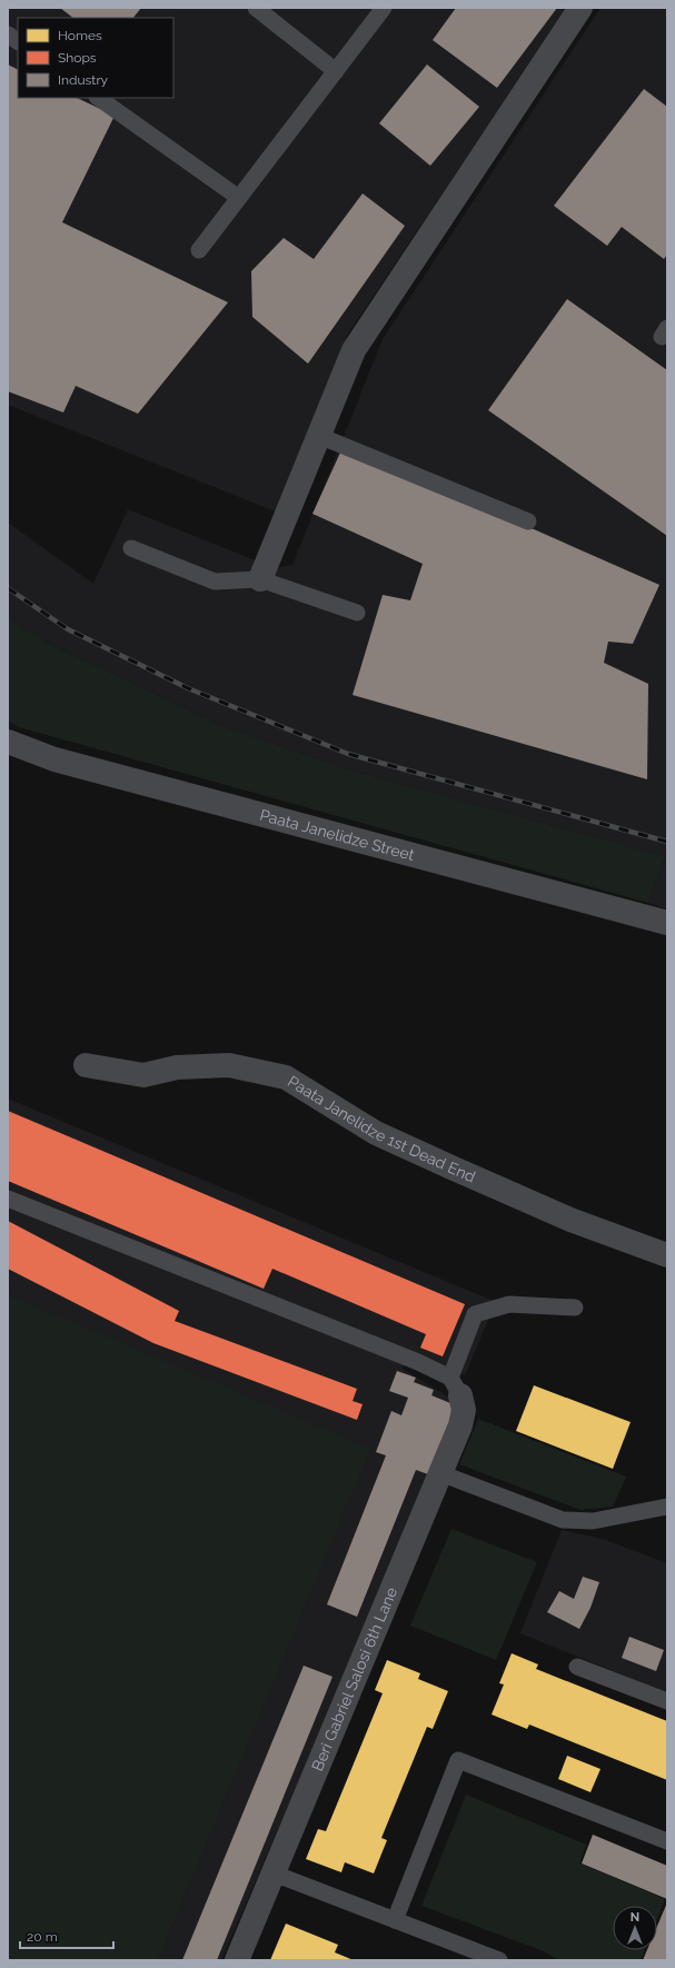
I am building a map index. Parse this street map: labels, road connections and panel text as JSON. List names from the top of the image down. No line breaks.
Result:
{"streets":{"street":["Paata Janelidze Street","Paata Janelidze 1st Dead End","Beri Gabriel Salosi 6th Lane"]},"legend":["Homes","Shops","Industry"],"scale_bar":"20 m","north":"top"}
